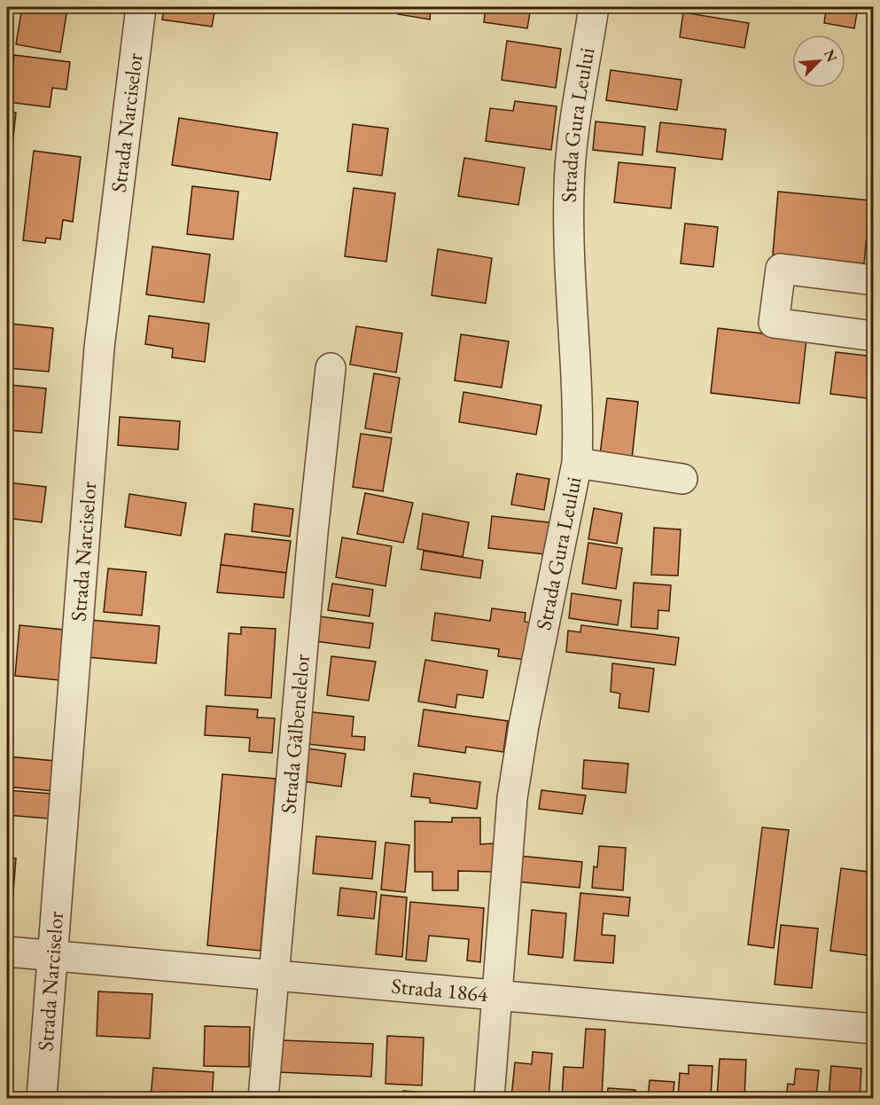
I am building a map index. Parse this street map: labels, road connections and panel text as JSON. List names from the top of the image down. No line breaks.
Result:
{"streets":{"street":["Strada Narciselor","Strada Gura Leului","Strada Gălbenelelor","Strada 1864"]},"crossings":[["Strada Narciselor","Strada 1864"],["Strada Gura Leului","Strada 1864"],["Strada Gălbenelelor","Strada 1864"]],"north":"top right"}
